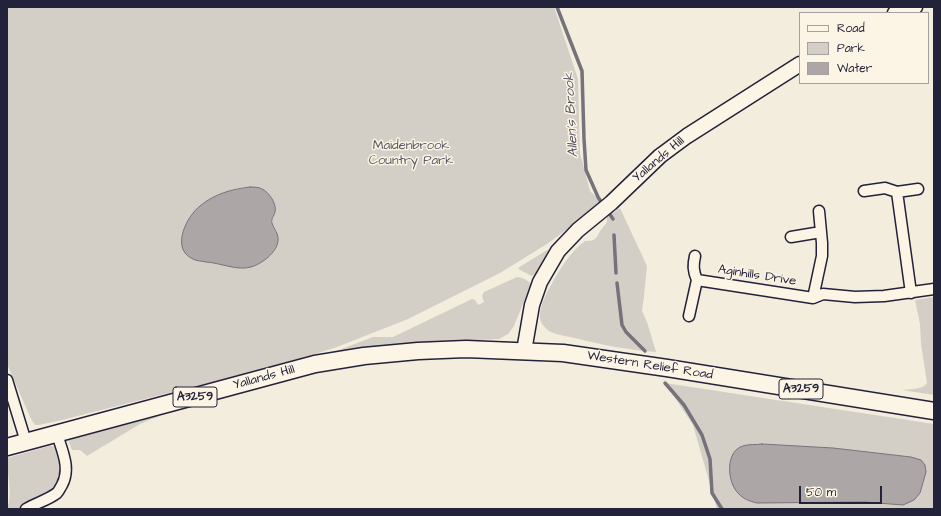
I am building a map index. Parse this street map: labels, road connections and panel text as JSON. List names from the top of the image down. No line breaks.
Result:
{"streets":{"main road":["Yallands Hill","Western Relief Road","A3259"],"street":["Aginhills Drive"]},"crossings":[["Yallands Hill","Western Relief Road"],["Yallands Hill","A3259"]],"water":["Allen's Brook"],"parks":["Maidenbrook Country Park"],"legend":["Road","Park","Water"],"scale_bar":"50 m"}
